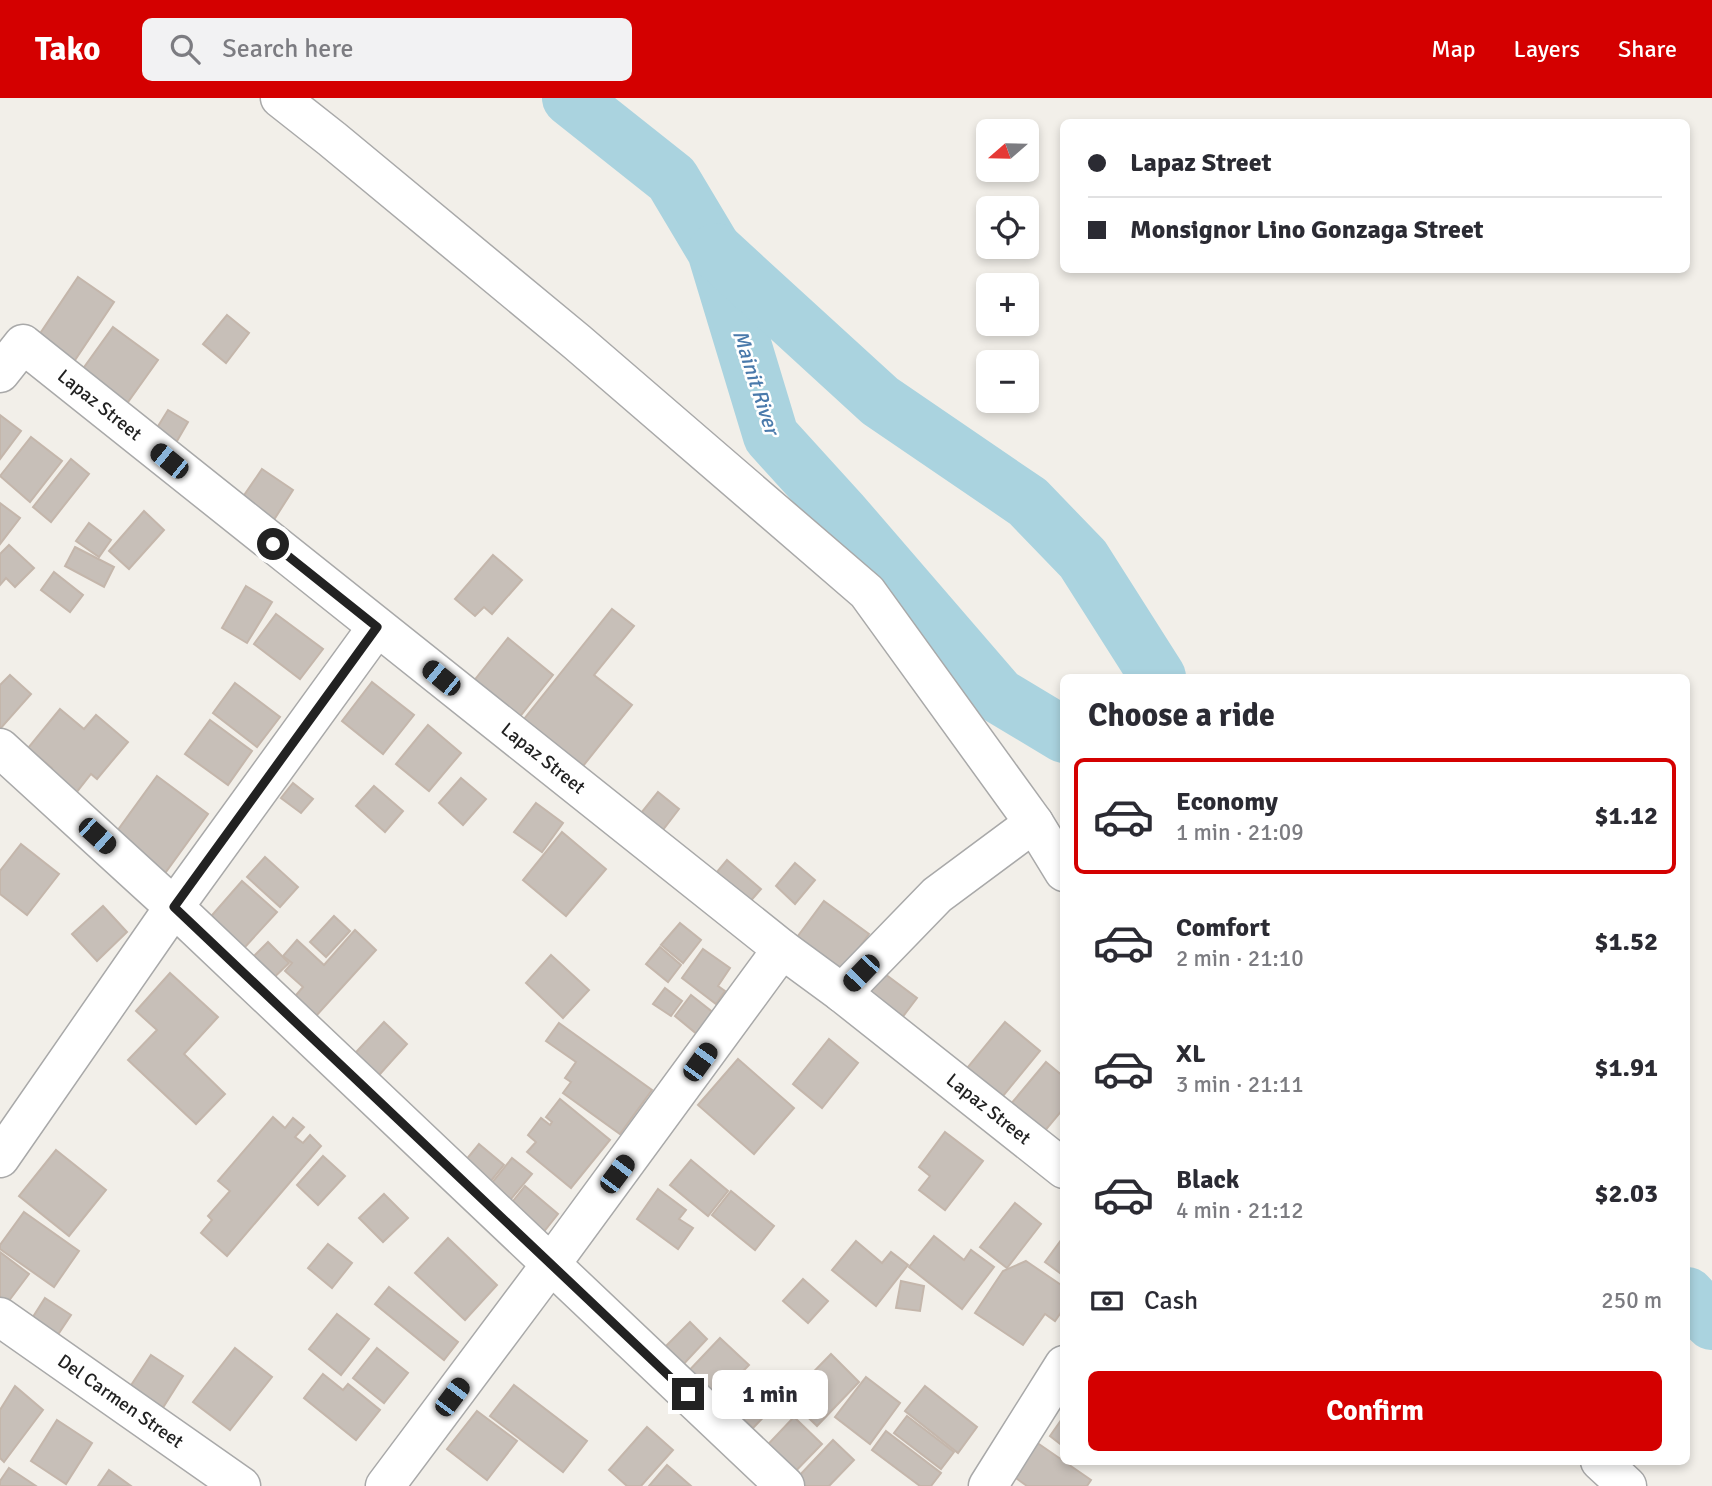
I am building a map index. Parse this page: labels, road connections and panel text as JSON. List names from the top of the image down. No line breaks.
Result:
{"streets":{"street":["Lapaz Street","Del Carmen Street"]},"water":["Mainit River"],"north":"left","page":{"header":"Tako","search":"Search here","nav":["Map","Layers","Share"],"map_buttons":["+","−"],"banner":["Lapaz Street","Monsignor Lino Gonzaga Street"],"heading":"Choose a ride","list":[{"name":"Economy","note":"1 min · 21:09","value":"$1.12"},{"name":"Comfort","note":"2 min · 21:10","value":"$1.52"},{"name":"XL","note":"3 min · 21:11","value":"$1.91"},{"name":"Black","note":"4 min · 21:12","value":"$2.03"}],"pay":["Cash","250 m"],"buttons":"Confirm","bubble":"1 min"}}
